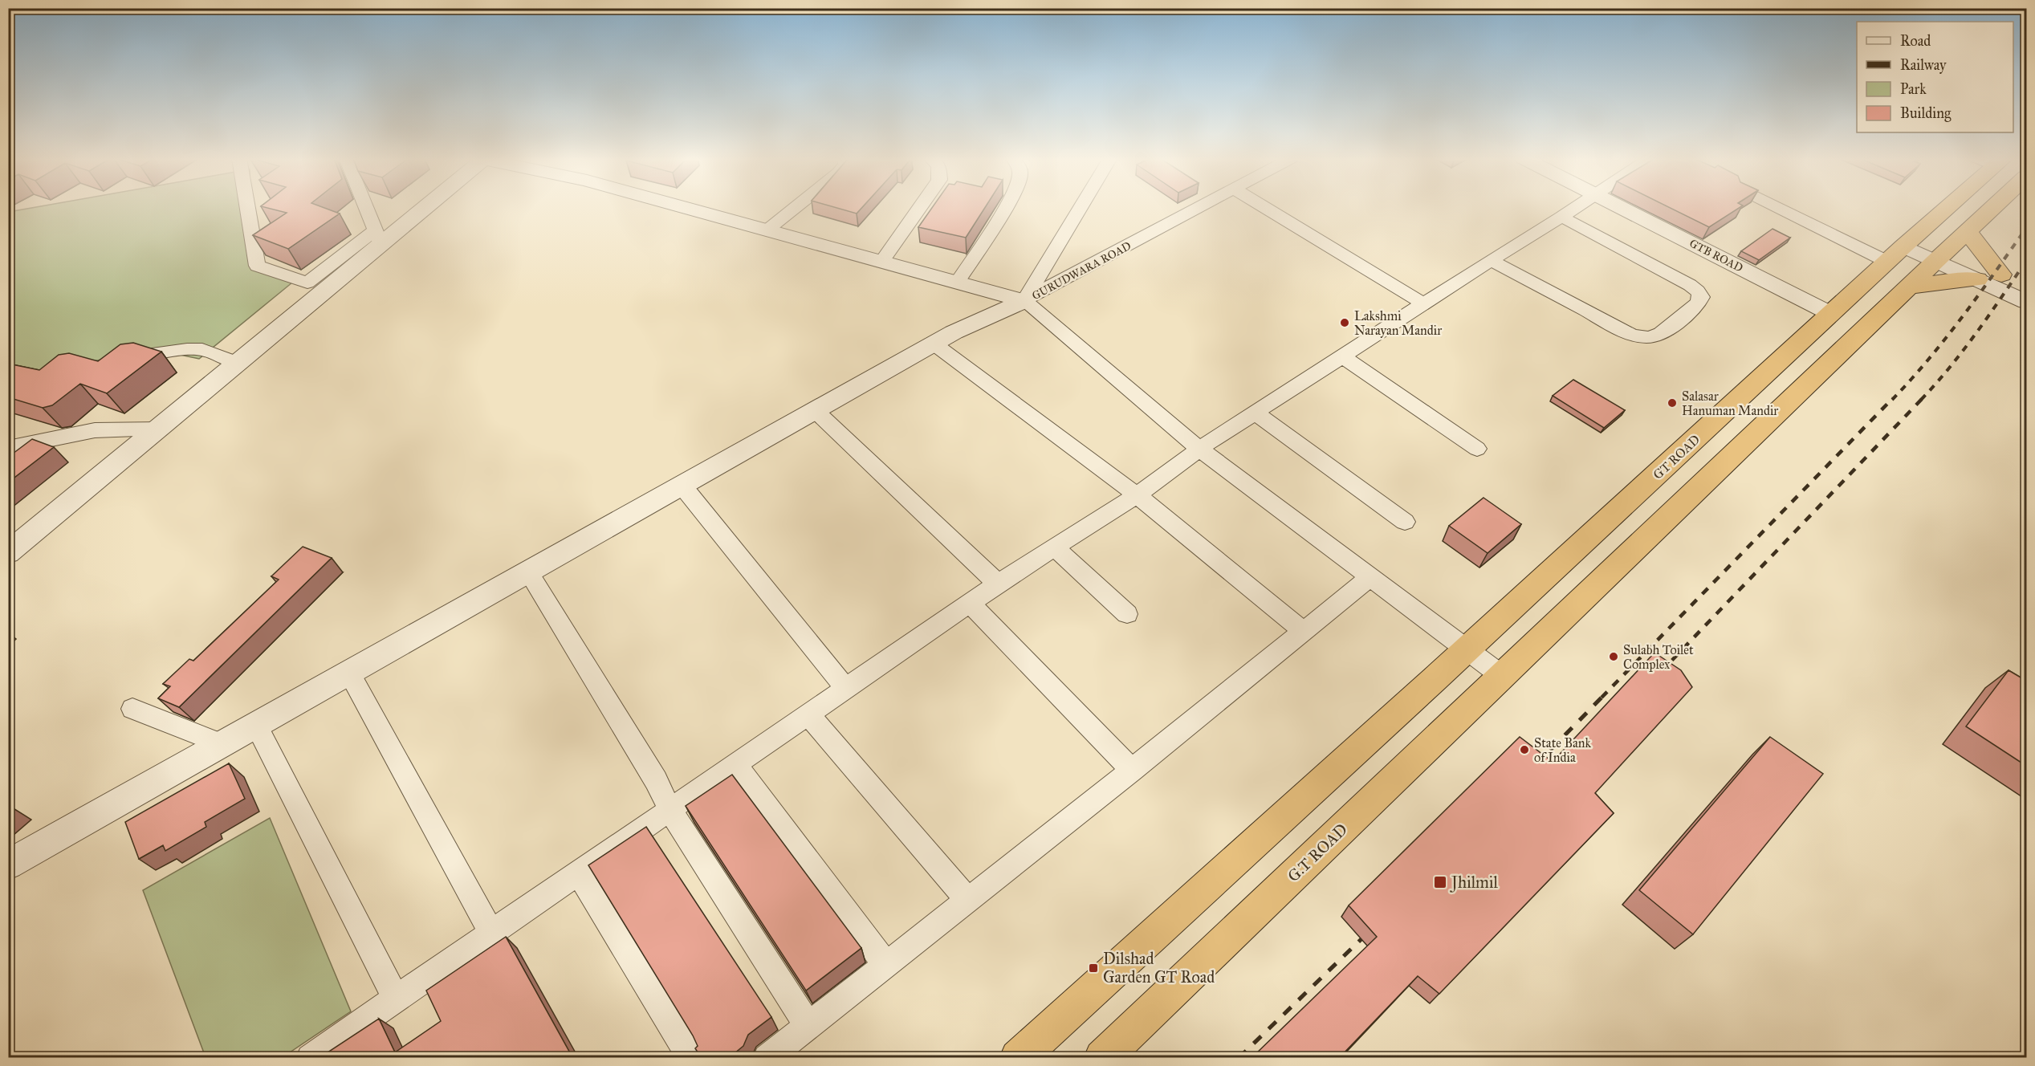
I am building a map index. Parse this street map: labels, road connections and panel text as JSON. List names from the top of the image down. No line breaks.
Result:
{"streets":{"highway":["GT ROAD","G.T ROAD"],"street":["GTB ROAD","GURUDWARA ROAD"]},"crossings":[["GTB ROAD","GT ROAD"]],"places":{"other":["Lakshmi Narayan Mandir","Salasar Hanuman Mandir","Sulabh Toilet Complex","State Bank of India"],"transit":["Jhilmil","Dilshad Garden GT Road"]},"legend":["Road","Railway","Park","Building"]}
